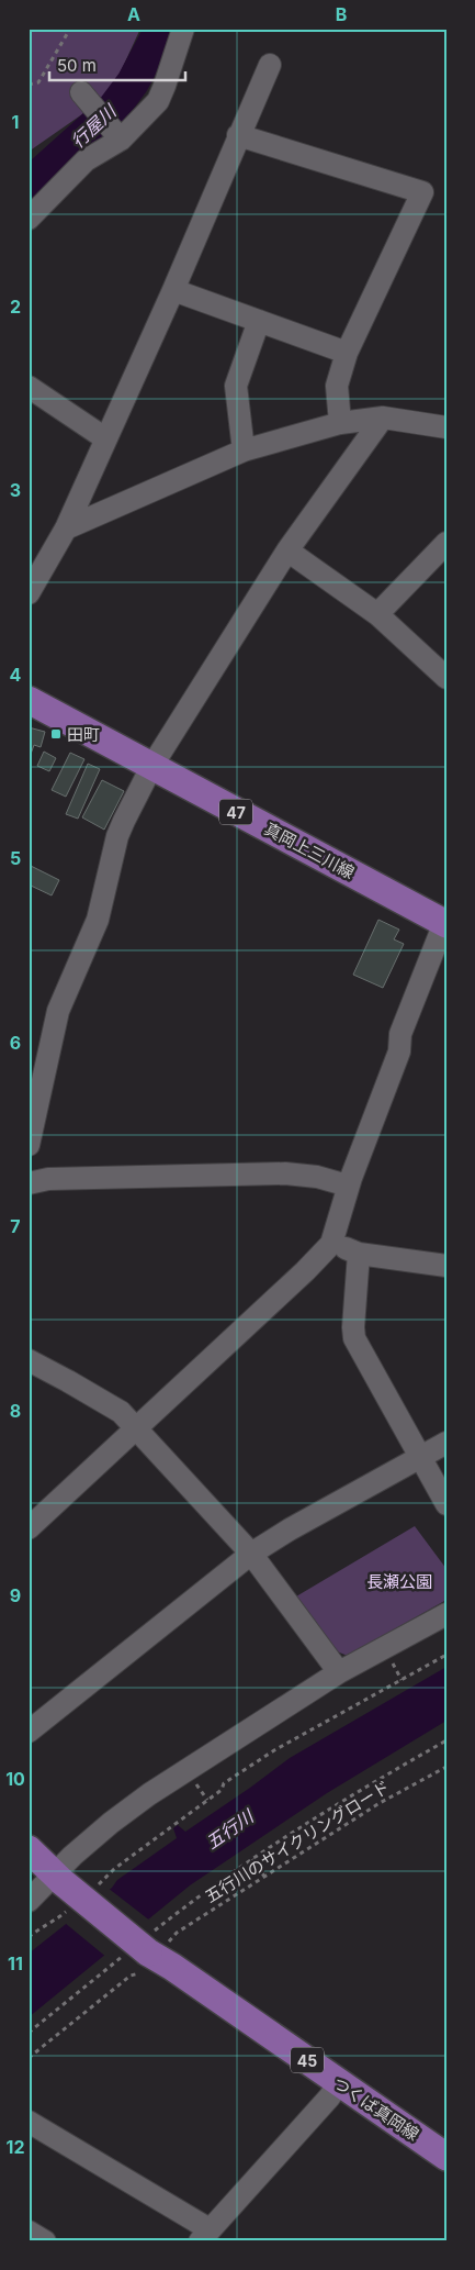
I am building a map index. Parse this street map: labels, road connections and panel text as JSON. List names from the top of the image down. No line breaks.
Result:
{"streets":{"main road":["47","真岡上三川線","45","つくば真岡線"],"path":["五行川のサイクリングロード"]},"crossings":[["五行川のサイクリングロード","45"],["五行川のサイクリングロード","つくば真岡線"],["45","つくば真岡線"]],"water":["行屋川","五行川"],"parks":["長瀬公園"],"places":{"transit":["田町"]},"scale_bar":"50 m","grid":{"columns":["A","B"],"rows":["1","2","3","4","5","6","7","8","9","10","11","12"]}}
